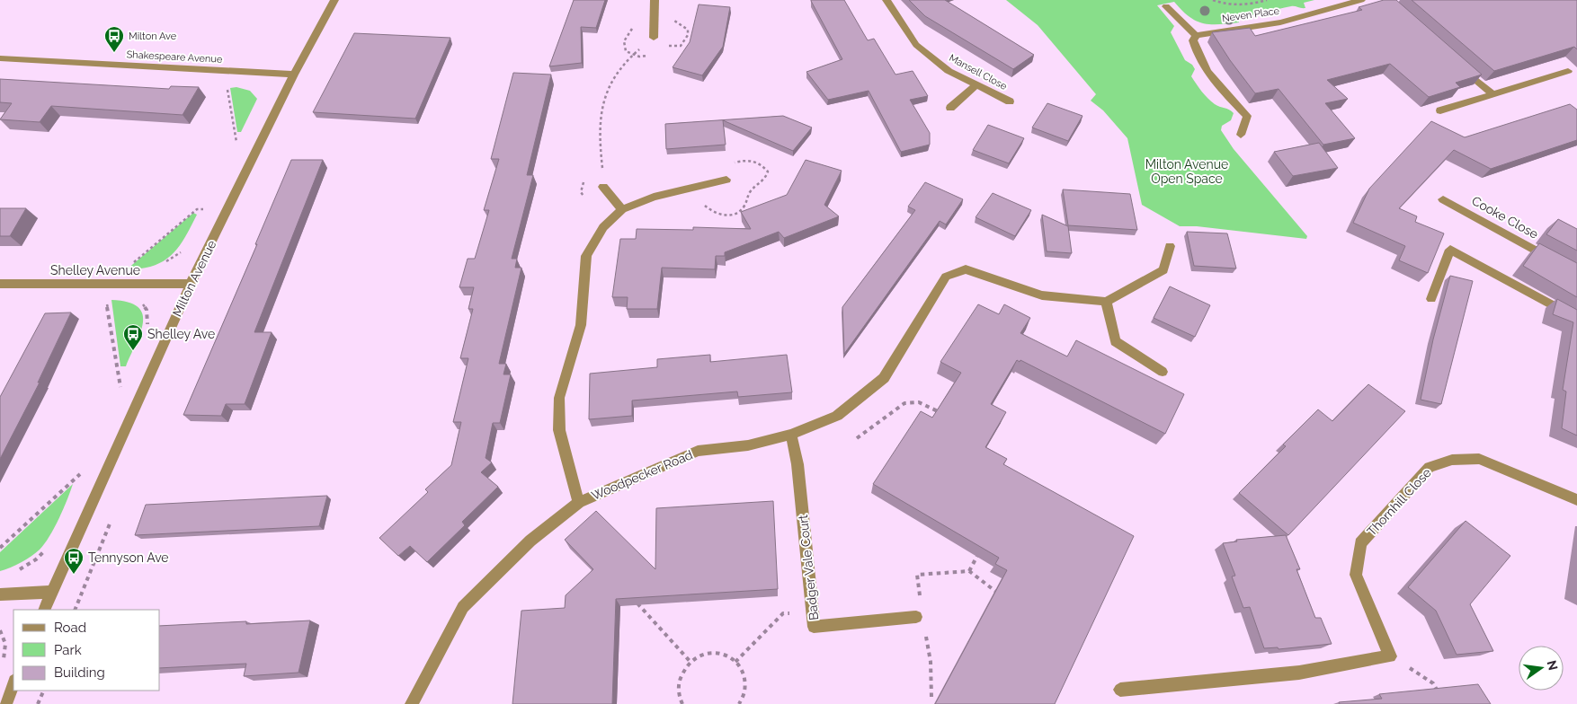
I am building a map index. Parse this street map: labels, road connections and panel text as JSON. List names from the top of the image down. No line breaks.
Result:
{"streets":{"street":["Neven Place","Shakespeare Avenue","Mansell Close","Cooke Close","Shelley Avenue","Milton Avenue","Woodpecker Road","Thornhill Close","Badger Vale Court"]},"crossings":[["Shakespeare Avenue","Milton Avenue"],["Shelley Avenue","Milton Avenue"],["Woodpecker Road","Badger Vale Court"]],"parks":["Milton Avenue Open Space"],"places":{"bus stop":["Milton Ave","Shelley Ave","Tennyson Ave"]},"legend":["Road","Park","Building"],"north":"right"}
